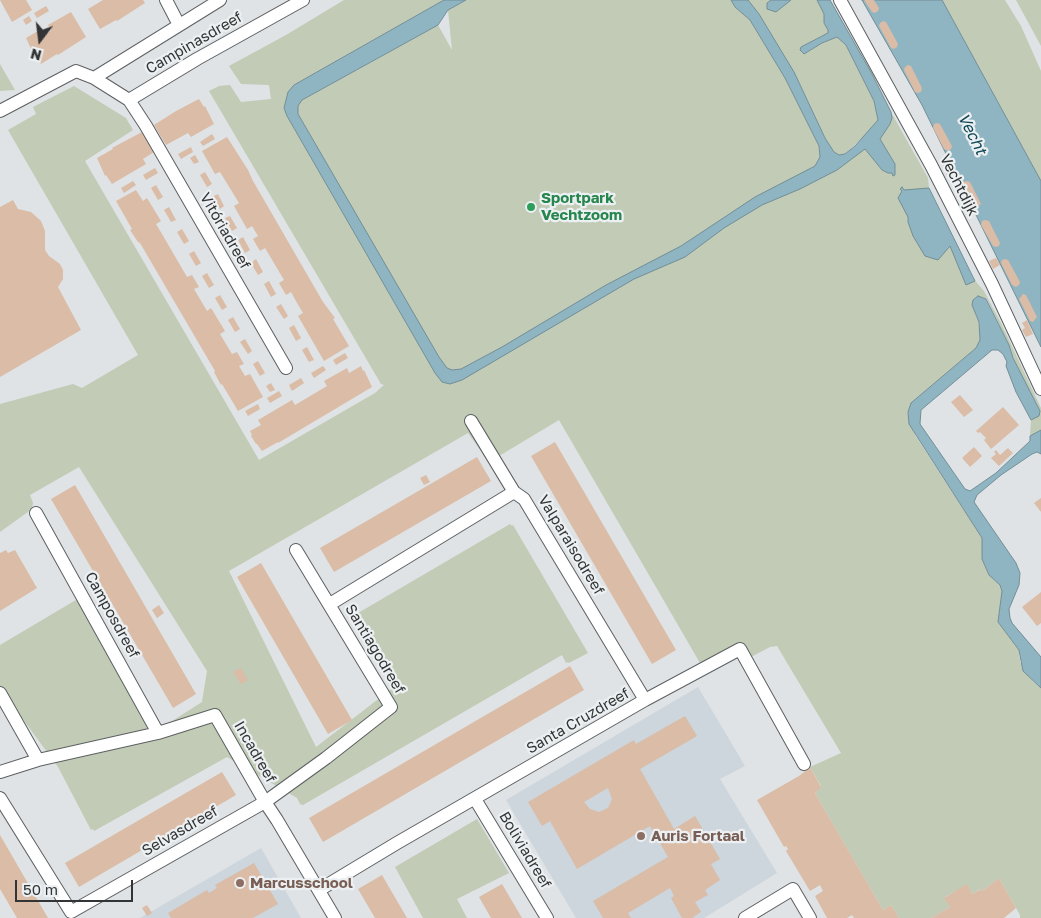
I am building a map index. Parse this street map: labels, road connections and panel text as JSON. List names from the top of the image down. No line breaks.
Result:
{"streets":{"street":["Campinasdreef","Vechtdijk","Vitóriadreef","Valparaisodreef","Camposdreef","Santiagodreef","Santa Cruzdreef","Incadreef","Selvasdreef","Boliviadreef"]},"crossings":[["Campinasdreef","Vitóriadreef"],["Valparaisodreef","Santiagodreef"],["Valparaisodreef","Santa Cruzdreef"],["Camposdreef","Incadreef"],["Santiagodreef","Incadreef"],["Santiagodreef","Selvasdreef"],["Santa Cruzdreef","Incadreef"],["Santa Cruzdreef","Boliviadreef"],["Incadreef","Selvasdreef"]],"water":["Vecht"],"places":["Sportpark Vechtzoom","Auris Fortaal","Marcusschool"],"scale_bar":"50 m","north":"bottom"}
